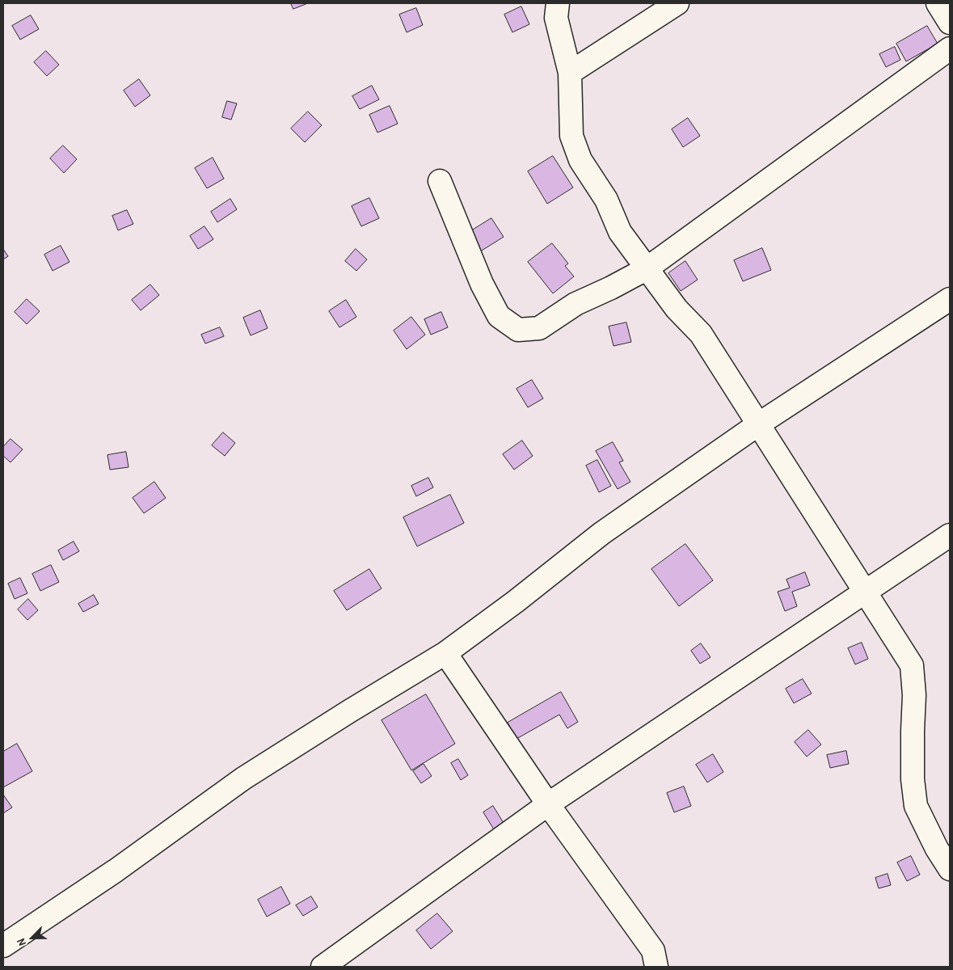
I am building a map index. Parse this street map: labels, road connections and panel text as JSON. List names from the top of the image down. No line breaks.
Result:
{"north":"bottom left"}
